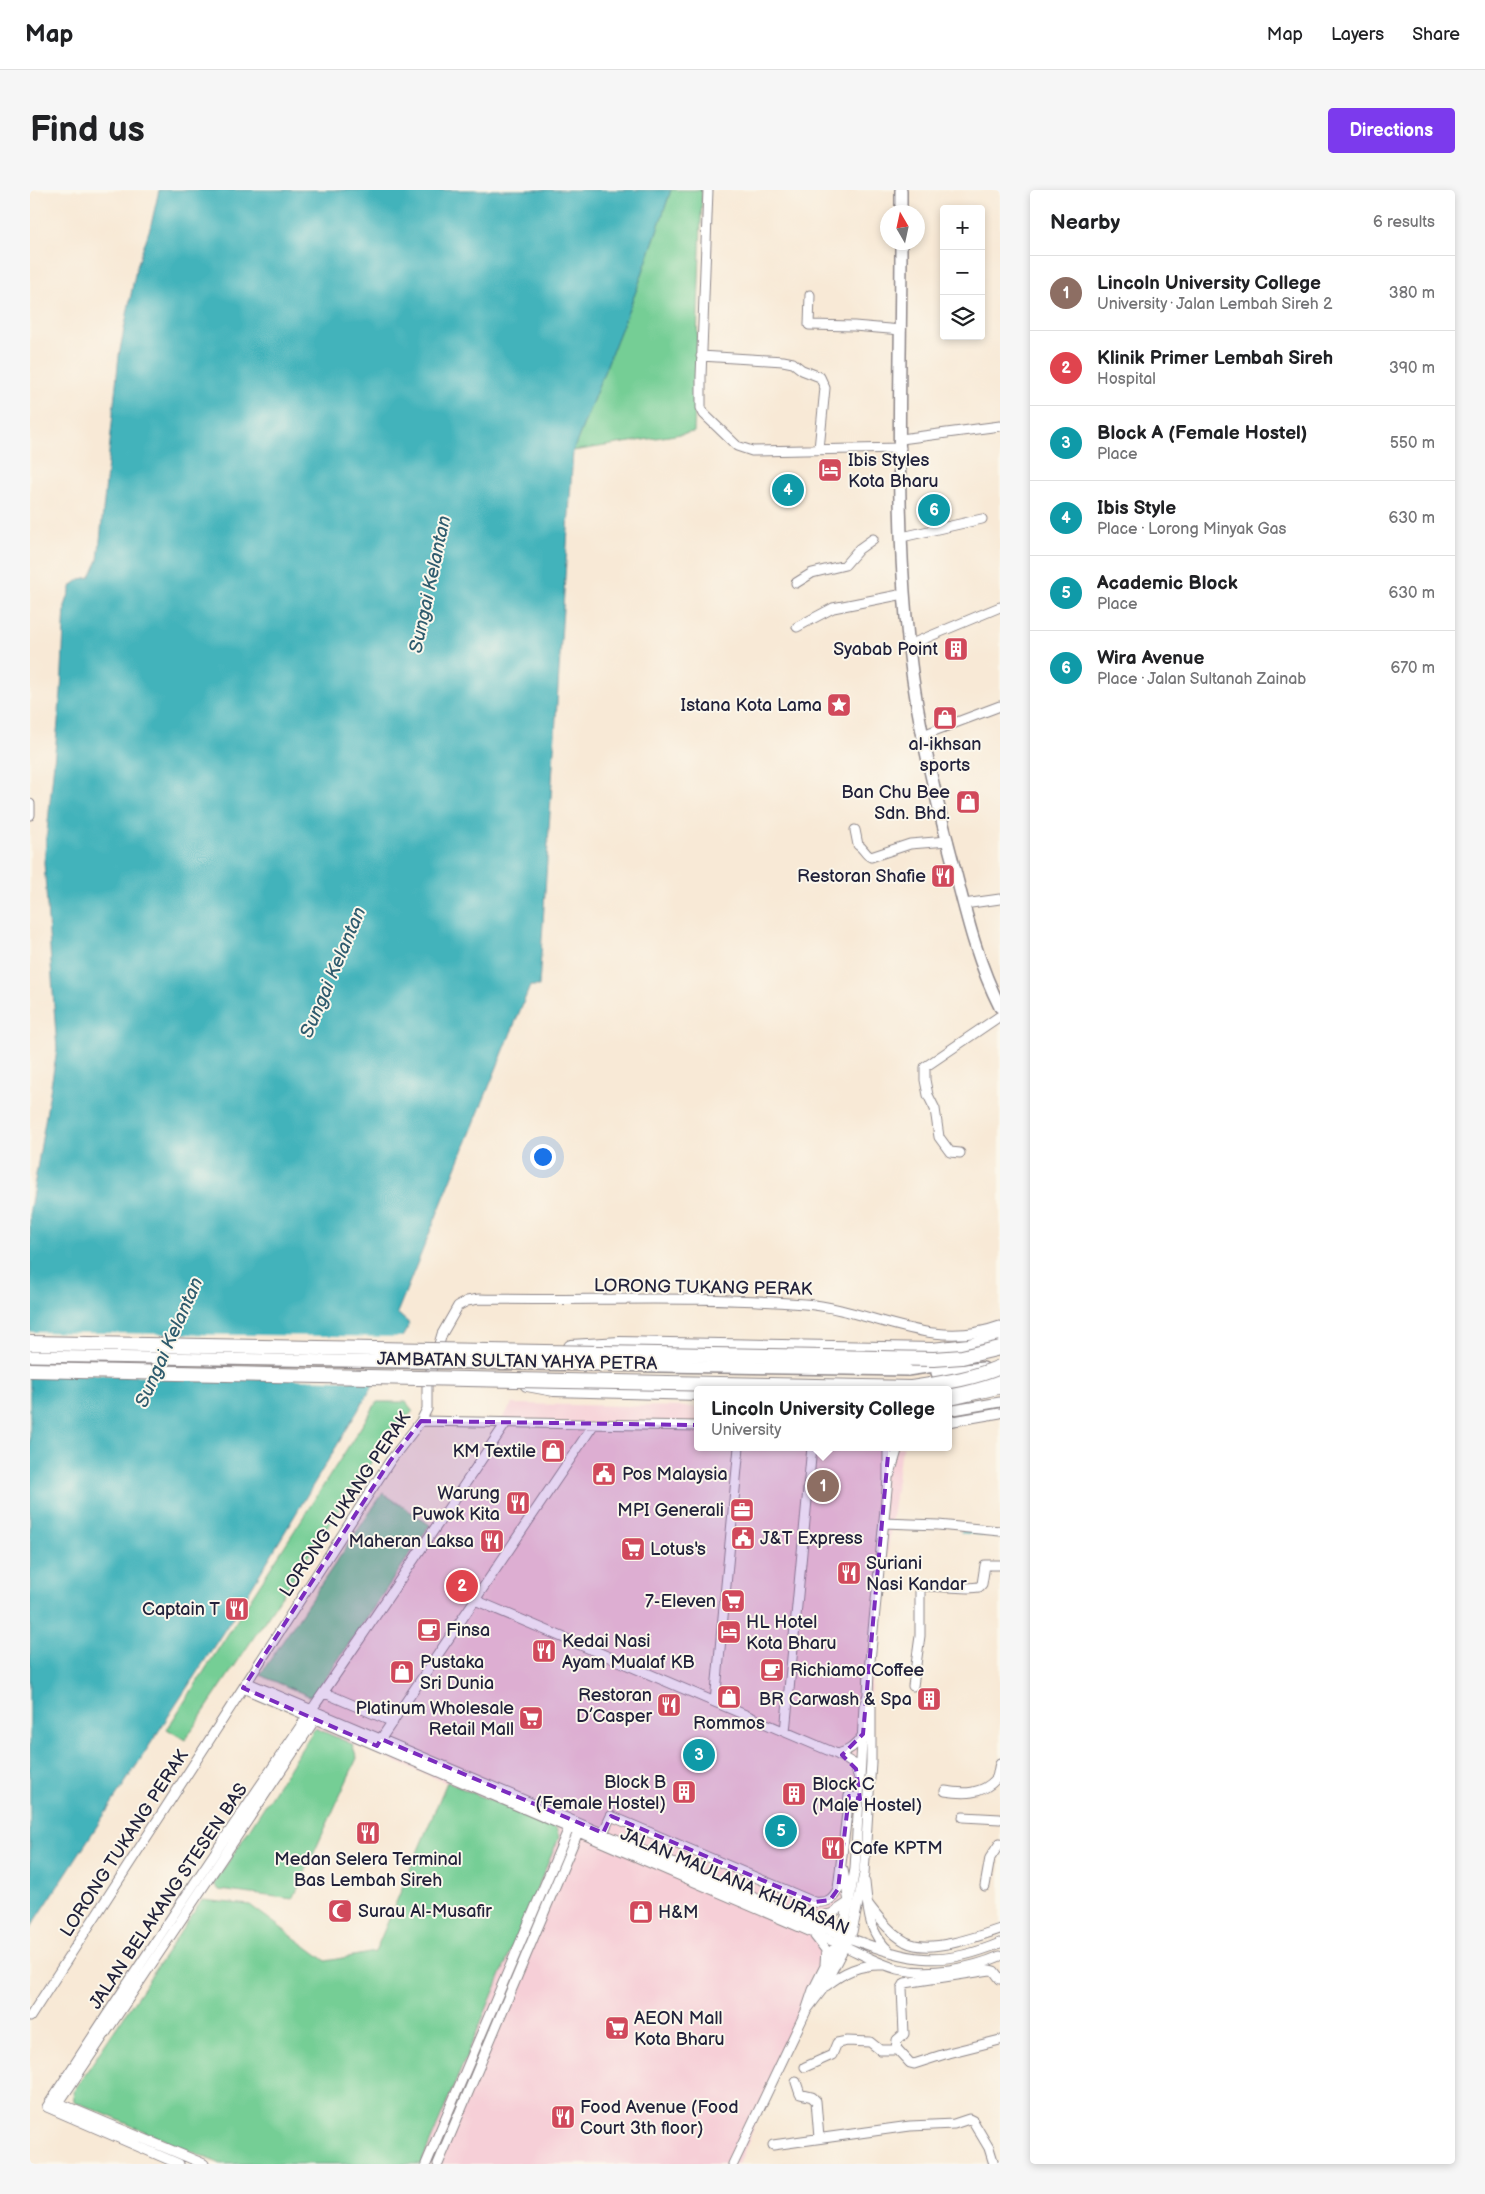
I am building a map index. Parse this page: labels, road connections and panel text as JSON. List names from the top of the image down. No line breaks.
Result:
{"streets":{"highway":["JAMBATAN SULTAN YAHYA PETRA"],"street":["LORONG TUKANG PERAK","JALAN MAULANA KHURASAN","JALAN BELAKANG STESEN BAS"]},"crossings":[["LORONG TUKANG PERAK","JALAN MAULANA KHURASAN"],["JALAN MAULANA KHURASAN","JALAN BELAKANG STESEN BAS"]],"water":["Sungai Kelantan"],"places":{"hotel":["Ibis Styles Kota Bharu","HL Hotel Kota Bharu"],"building":["Syabab Point","BR Carwash & Spa","Block B (Female Hostel)","Block C (Male Hostel)"],"place":["Istana Kota Lama"],"shop":["al-ikhsan sports","Ban Chu Bee Sdn. Bhd.","KM Textile","Pustaka Sri Dunia","Rommos","H&M"],"restaurant":["Restoran Shafie","Warung Puwok Kita","Maheran Laksa","Suriani Nasi Kandar","Captain T","Kedai Nasi Ayam Mualaf KB","Restoran D’Casper","Medan Selera Terminal Bas Lembah Sireh","Cafe KPTM","Food Avenue (Food Court 3th floor)"],"public building":["Pos Malaysia","J&T Express"],"office":["MPI Generali"],"supermarket":["Lotus's","7-Eleven","Platinum Wholesale Retail Mall","AEON Mall Kota Bharu"],"cafe":["Finsa","Richiamo Coffee"],"mosque":["Surau Al-Musafir"]},"north":"top","page":{"header":"Map","nav":["Map","Layers","Share"],"buttons":"Directions","title":"Find us","heading":["Nearby","6 results"],"map_buttons":["+","−"],"list":[{"mark":"1","name":"Lincoln University College","note":"University · Jalan Lembah Sireh 2","value":"380 m"},{"mark":"2","name":"Klinik Primer Lembah Sireh","note":"Hospital","value":"390 m"},{"mark":"3","name":"Block A (Female Hostel)","note":"Place","value":"550 m"},{"mark":"4","name":"Ibis Style","note":"Place · Lorong Minyak Gas","value":"630 m"},{"mark":"5","name":"Academic Block","note":"Place","value":"630 m"},{"mark":"6","name":"Wira Avenue","note":"Place · Jalan Sultanah Zainab","value":"670 m"}],"pins":["4","6","1","2","3","5"],"popup":["Lincoln University College","University"]}}
